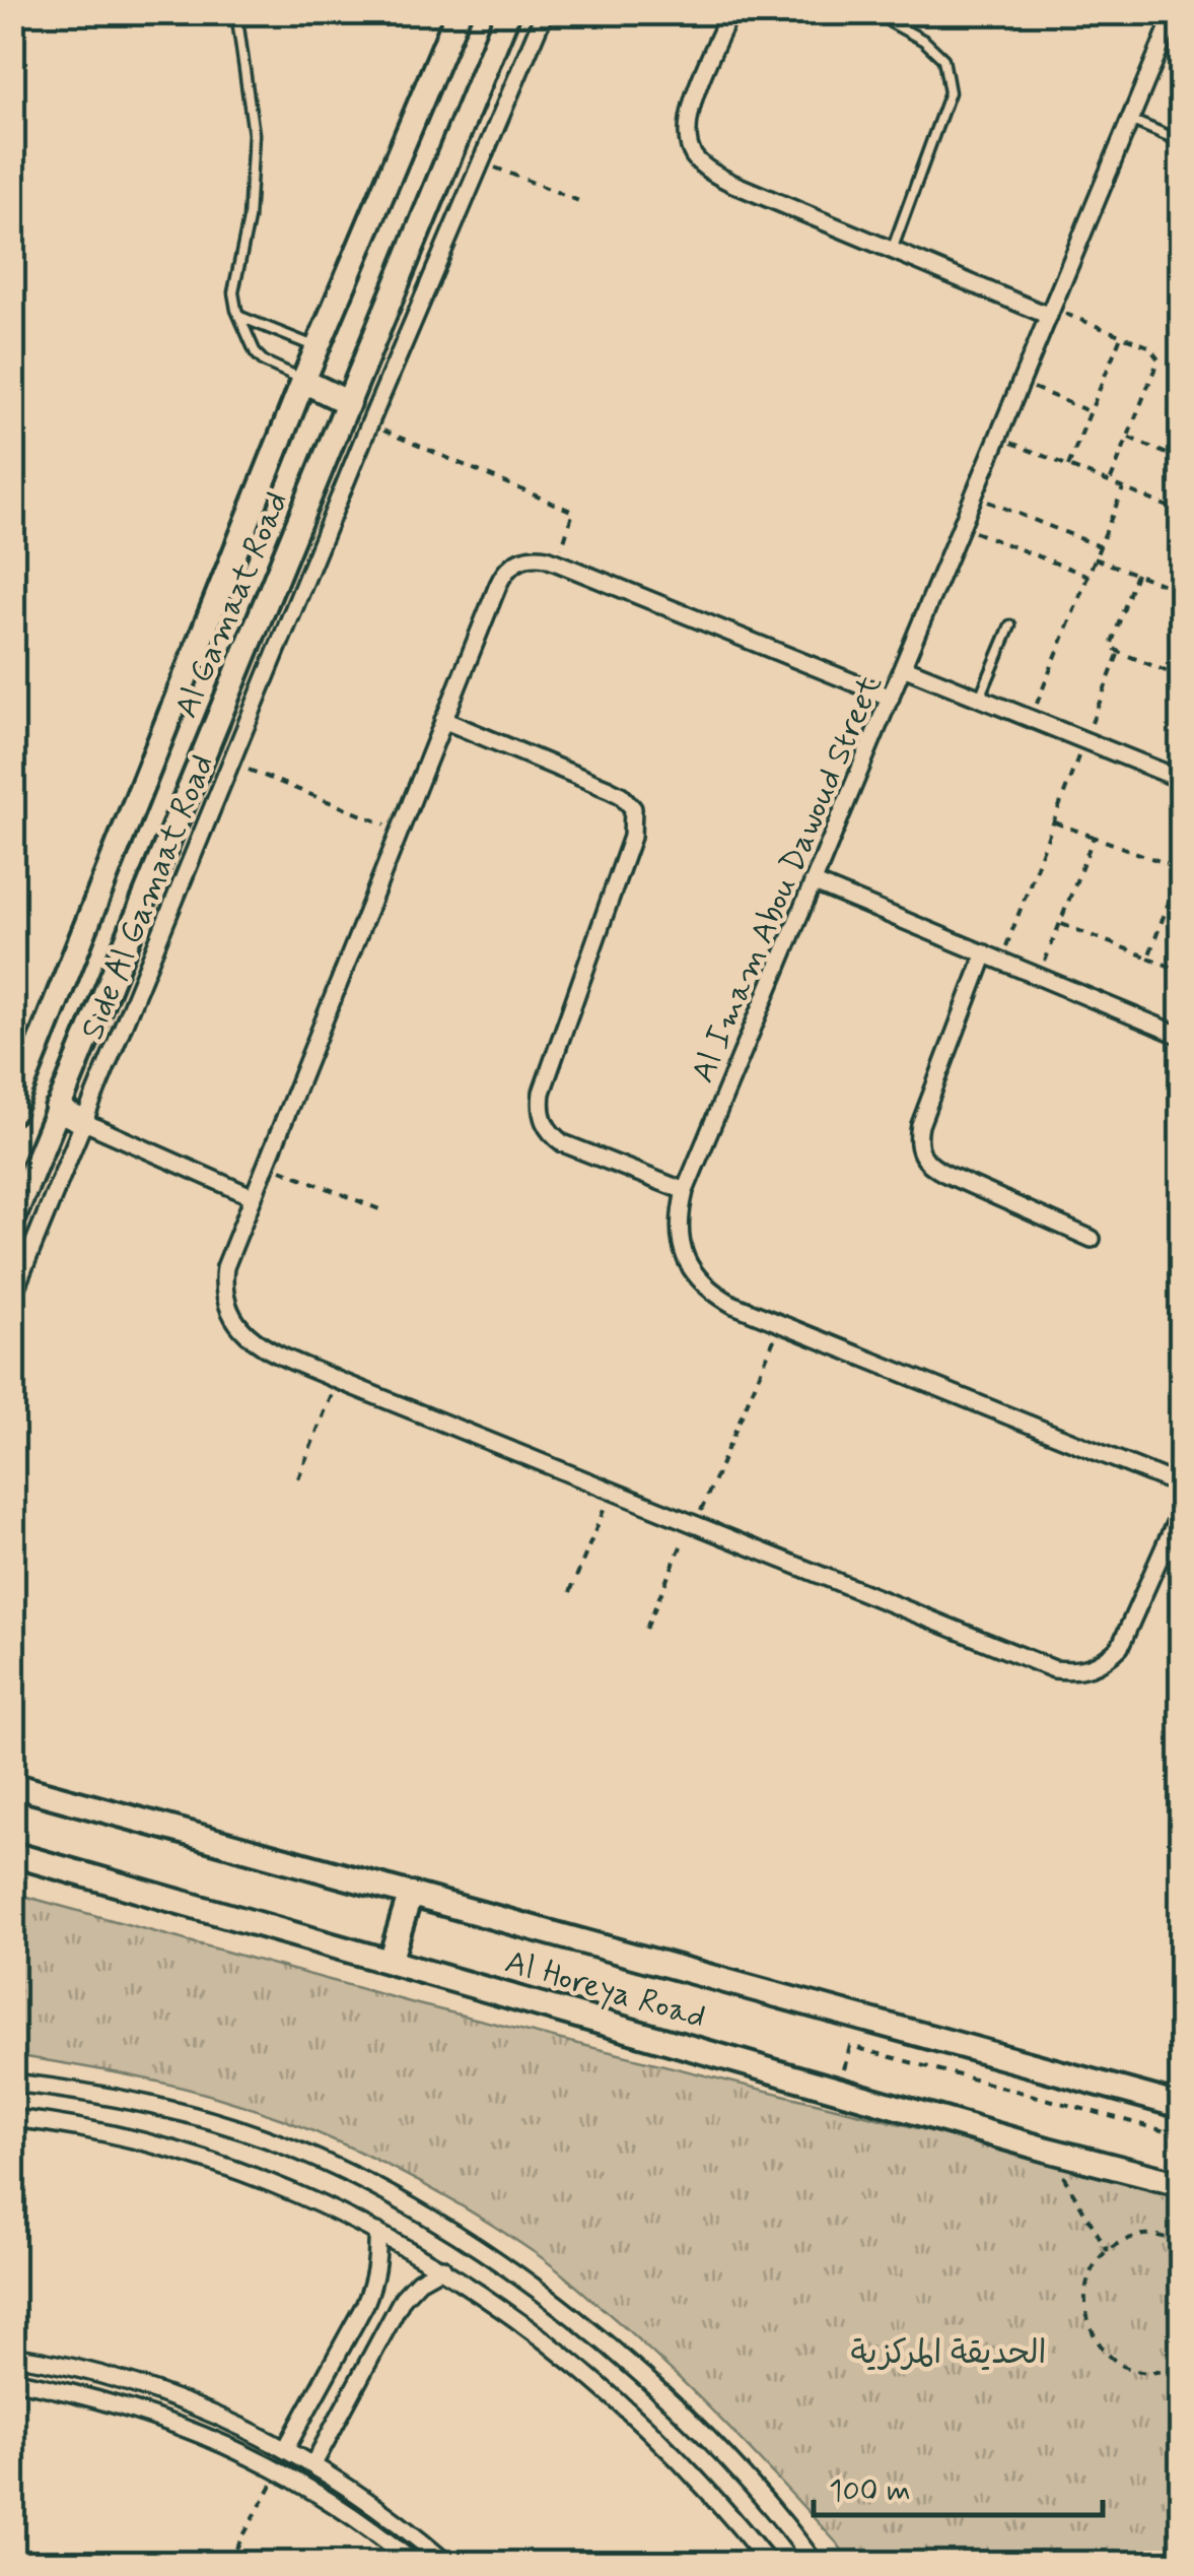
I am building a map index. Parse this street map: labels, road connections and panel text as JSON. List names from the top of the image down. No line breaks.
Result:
{"streets":{"main road":["Al Gamaat Road","Al Horeya Road"],"street":["Al Imam Abou Dawoud Street","Side Al Gamaat Road"]},"parks":["الحديقة المركزية"],"scale_bar":"100 m"}
